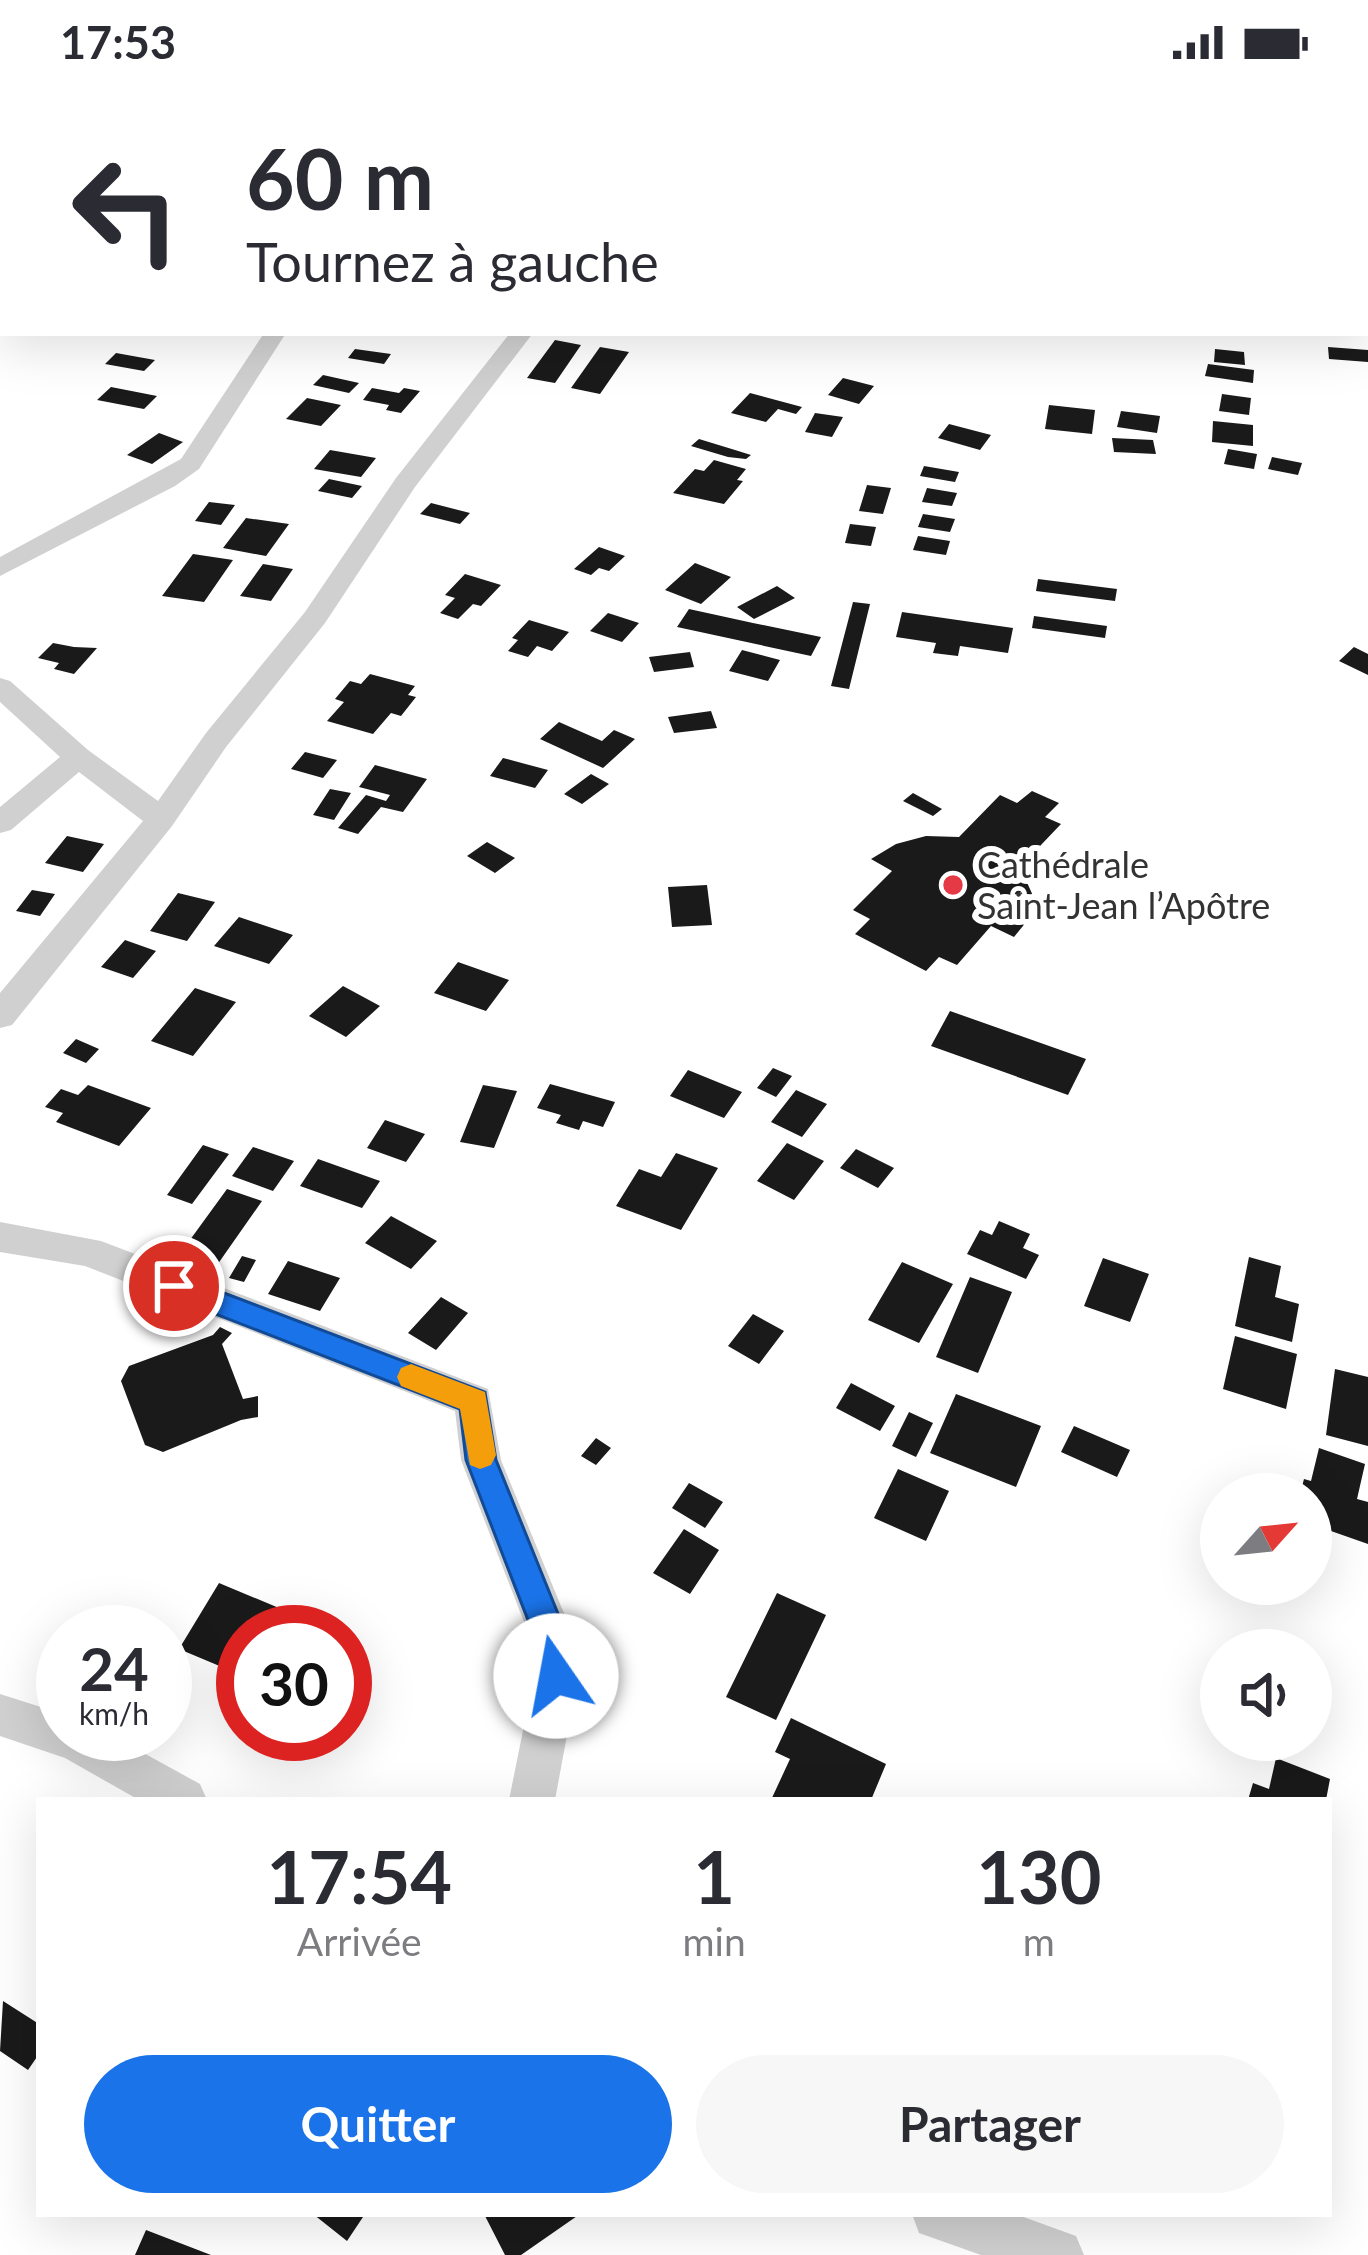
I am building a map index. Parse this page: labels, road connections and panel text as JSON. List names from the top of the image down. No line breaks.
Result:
{"places":["Cathédrale Saint-Jean l’Apôtre"],"north":"top right","page":{"status":"17:53","turn":["60 m","Tournez à gauche"],"speed":"24 km/h","limit":"30","eta":["17:54","Arrivée","1","min","130","m"],"buttons":["Quitter","Partager"]}}
